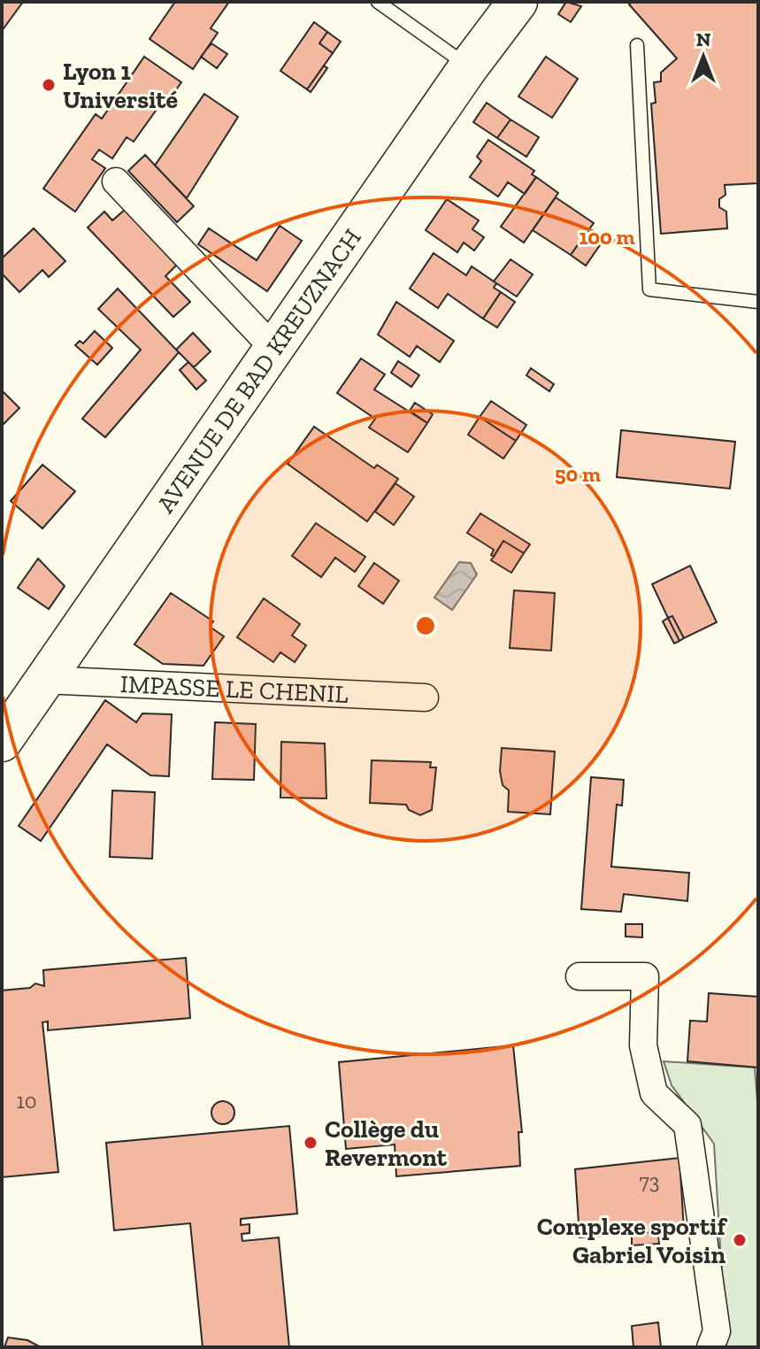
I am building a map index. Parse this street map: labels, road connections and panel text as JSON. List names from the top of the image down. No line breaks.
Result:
{"streets":{"main road":["AVENUE DE BAD KREUZNACH"],"street":["IMPASSE LE CHENIL"]},"crossings":[["AVENUE DE BAD KREUZNACH","IMPASSE LE CHENIL"]],"places":["Lyon 1 Université","Collège du Revermont","Complexe sportif Gabriel Voisin"],"house_numbers":["10","73"],"north":"top","rings":["100 m","50 m"]}
